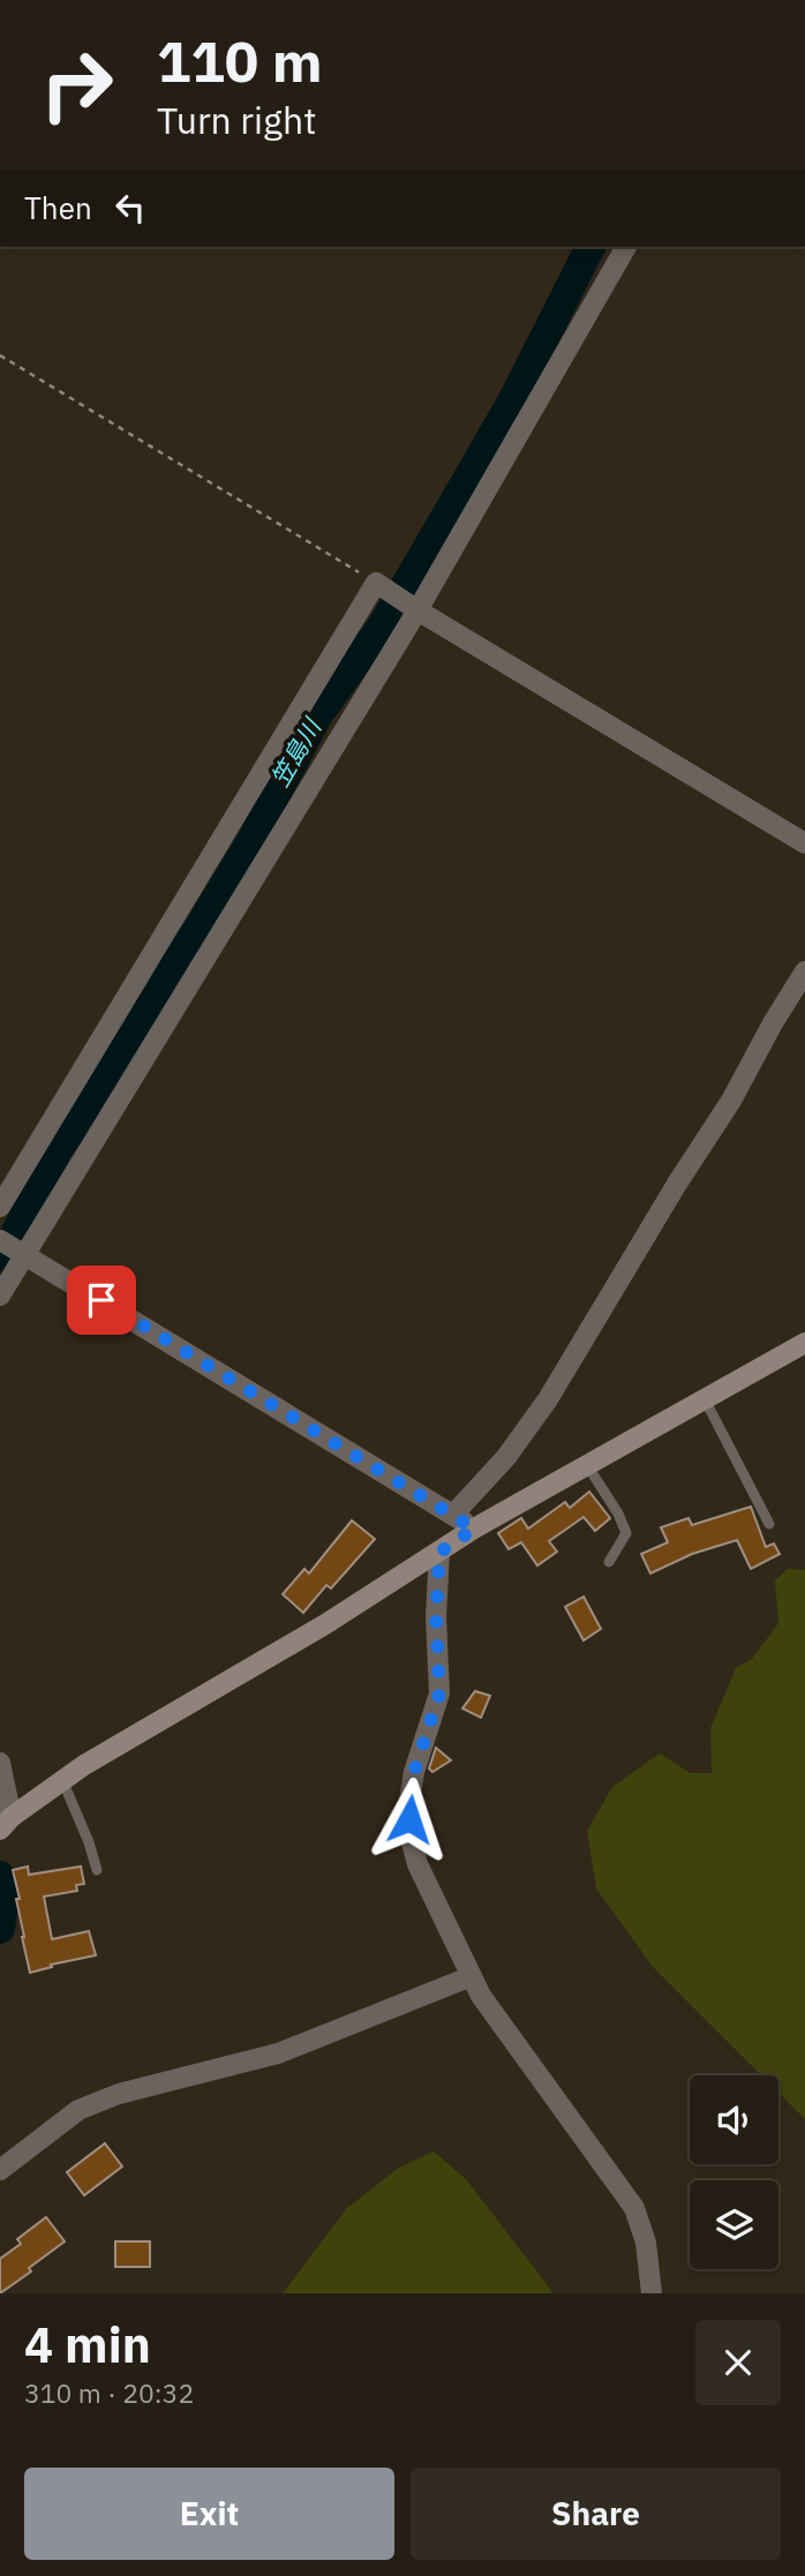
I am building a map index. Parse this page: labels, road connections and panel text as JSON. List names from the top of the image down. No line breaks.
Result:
{"water":["笠島川"],"page":{"turn":["110 m","Turn right"],"then":"Then","heading":["4 min","310 m · 20:32"],"buttons":["Exit","Share"]}}
